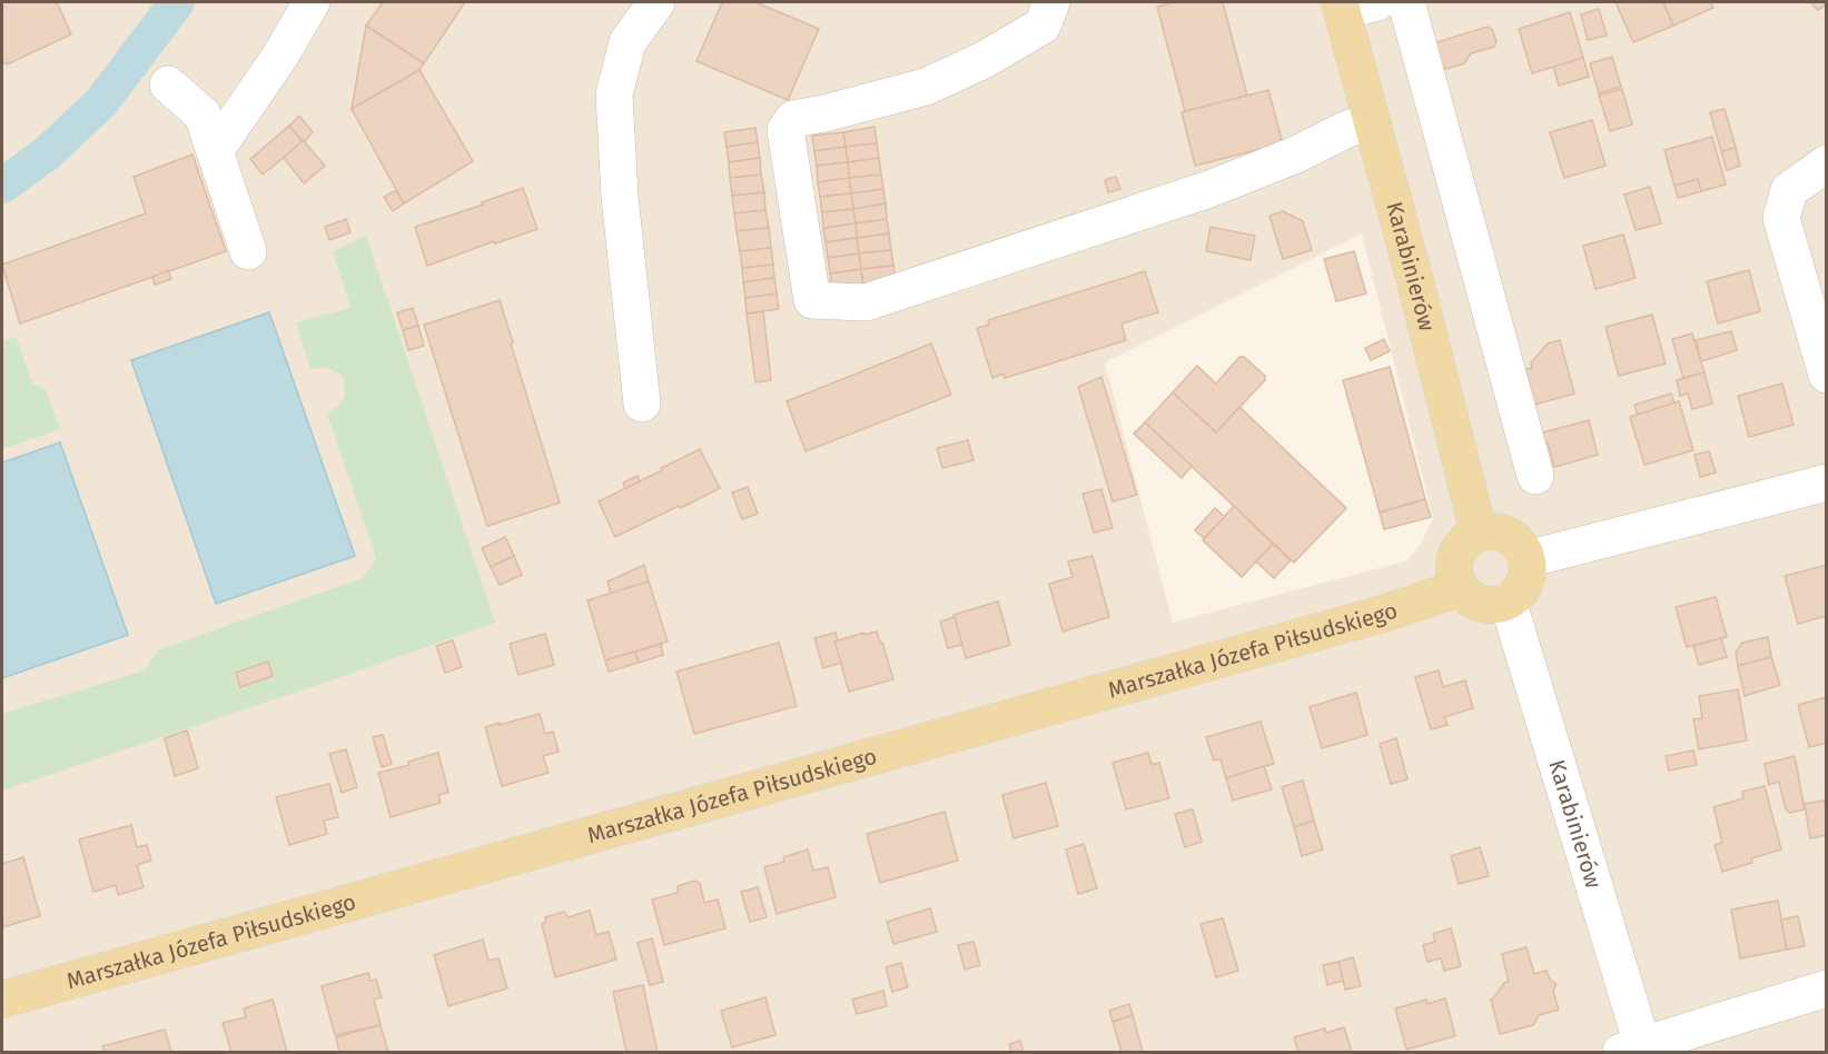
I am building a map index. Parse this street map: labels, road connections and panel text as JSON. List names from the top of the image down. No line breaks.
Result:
{"streets":{"main road":["Karabinierów","Marszałka Józefa Piłsudskiego"]},"crossings":[["Karabinierów","Marszałka Józefa Piłsudskiego"]]}
